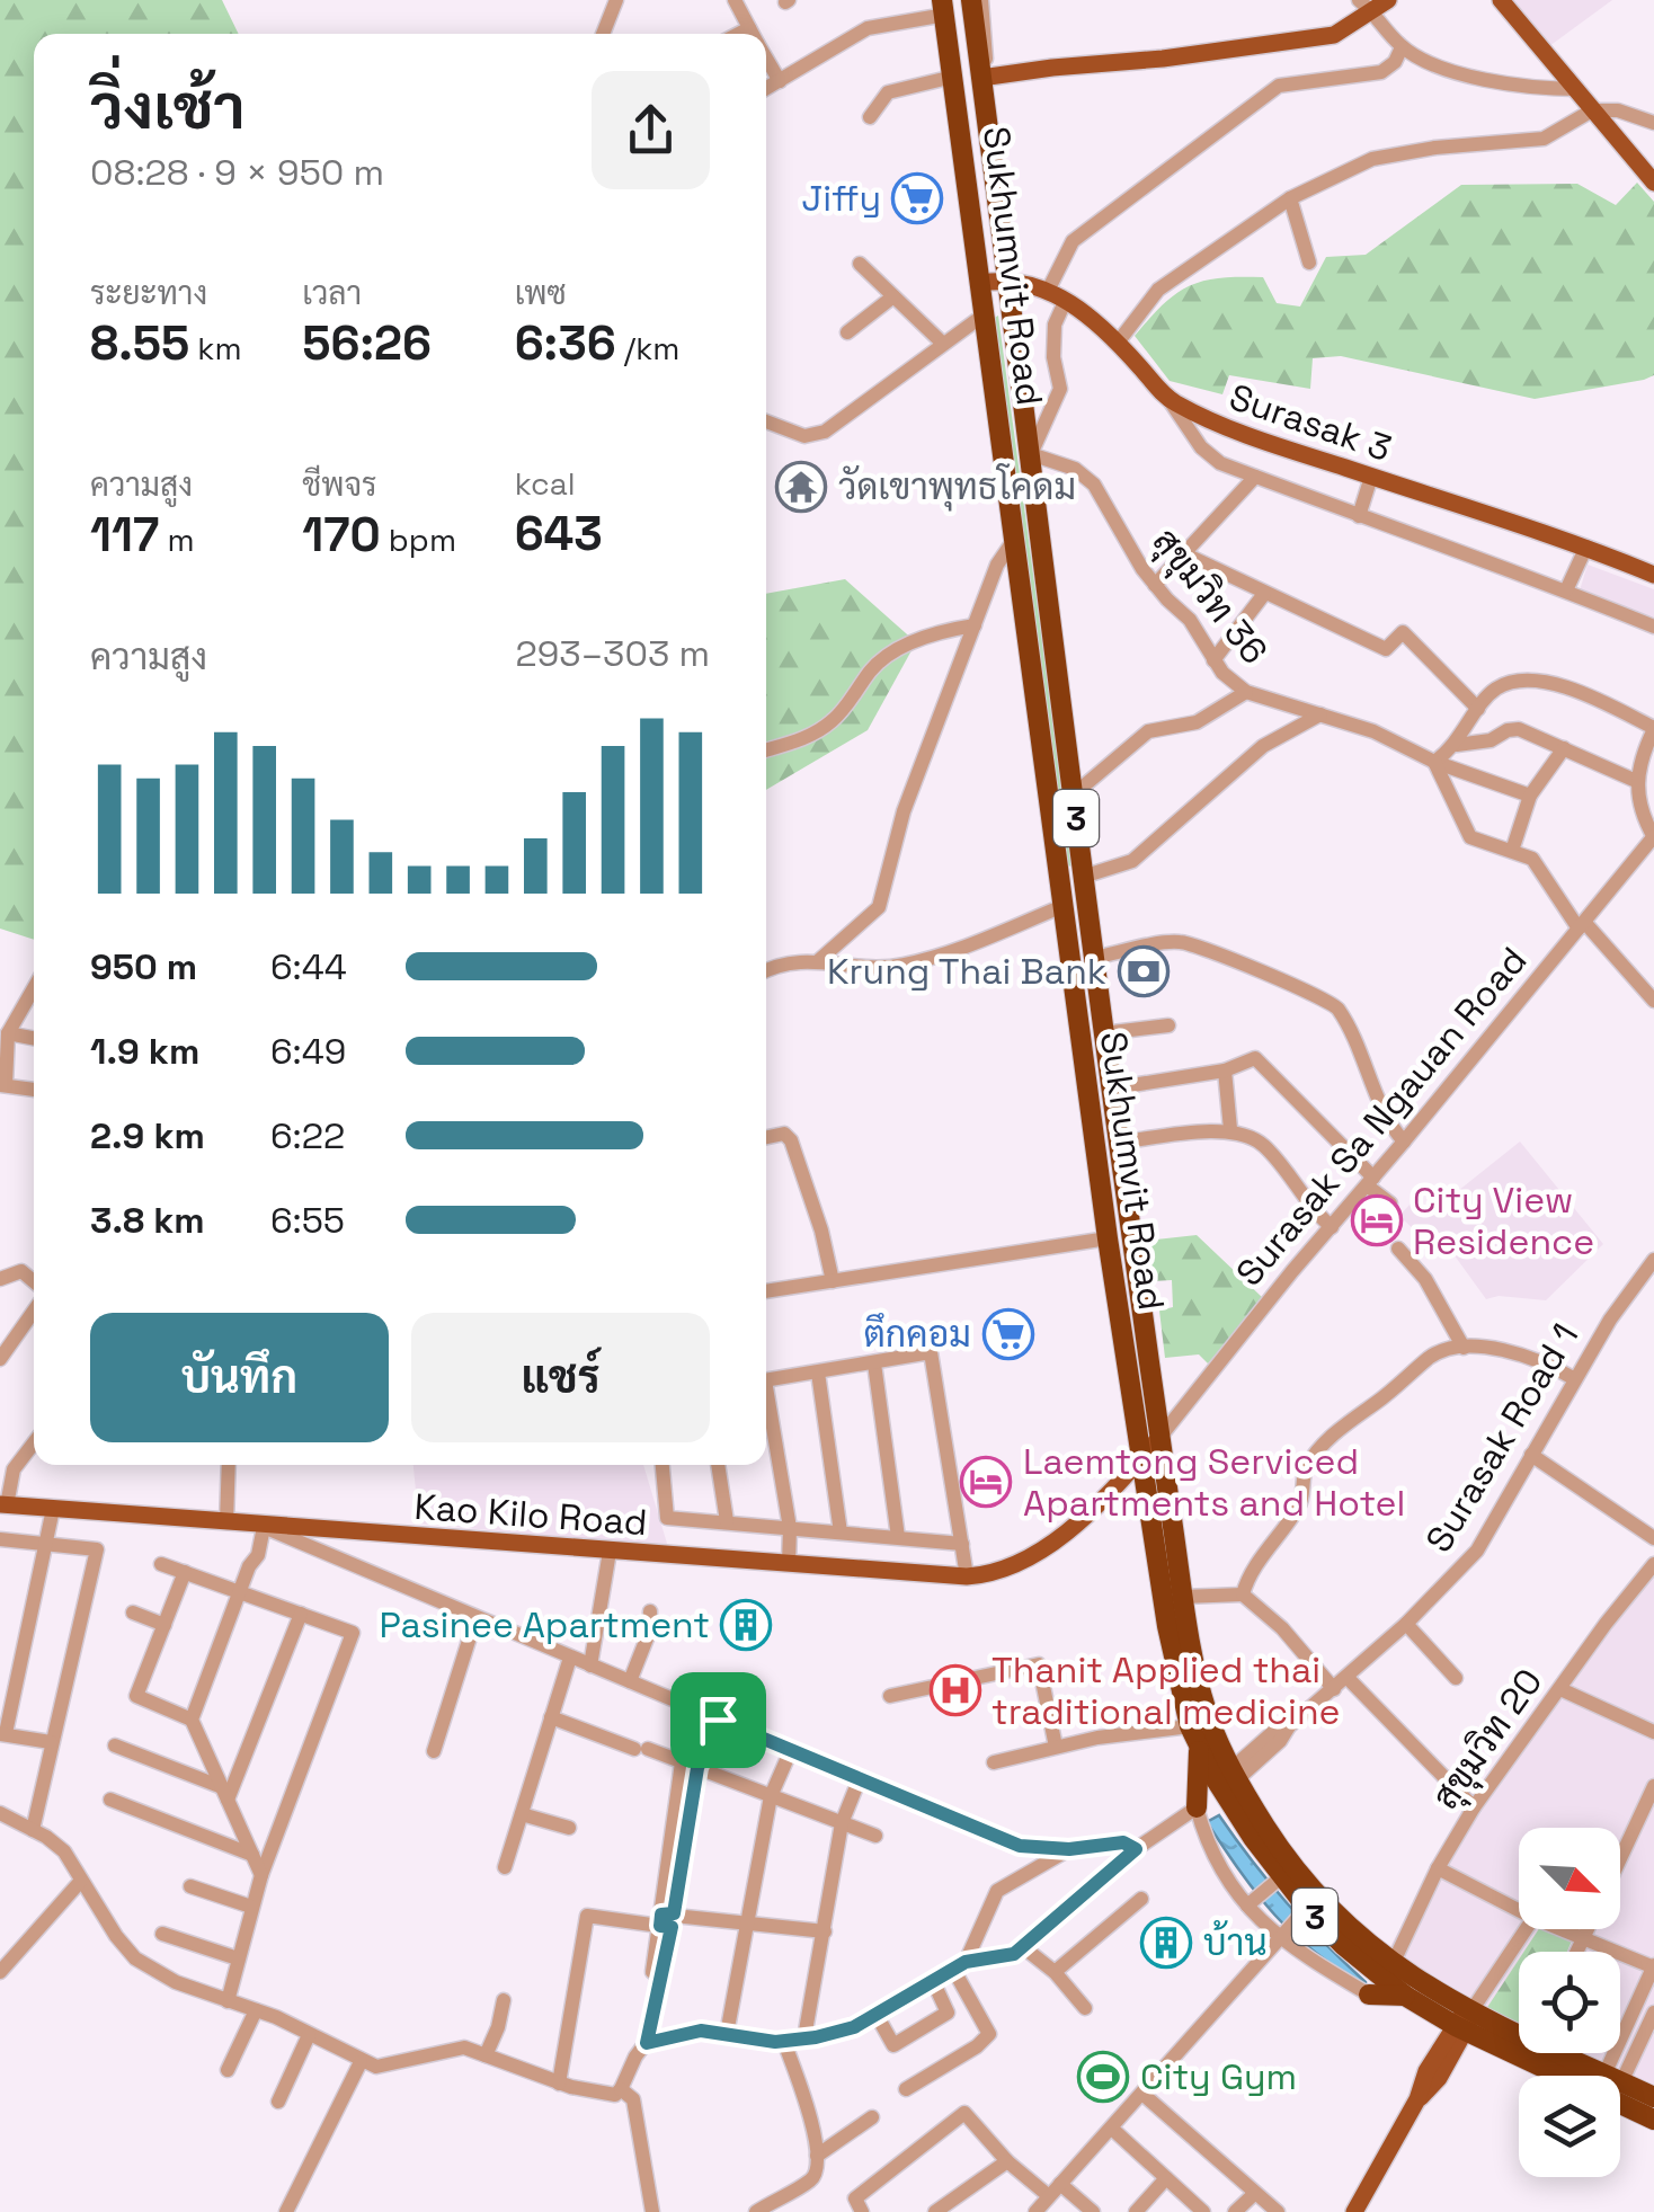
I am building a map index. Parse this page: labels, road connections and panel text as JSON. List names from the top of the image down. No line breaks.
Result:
{"streets":{"highway":["Sukhumvit Road","3"],"main road":["Surasak 3","Kao Kilo Road"],"street":["สุขุมวิท 36","Surasak Sa Ngauan Road","Surasak Road 1","สุขุมวิท 20"]},"crossings":[["Sukhumvit Road","Surasak 3"],["Sukhumvit Road","สุขุมวิท 36"],["Sukhumvit Road","Surasak Sa Ngauan Road"],["Sukhumvit Road","Surasak Road 1"],["Sukhumvit Road","Kao Kilo Road"],["Sukhumvit Road","สุขุมวิท 20"],["Surasak Sa Ngauan Road","Kao Kilo Road"]],"places":{"supermarket":["Jiffy","ตึกคอม"],"temple":["วัดเขาพุทธโคดม"],"bank":["Krung Thai Bank"],"hotel":["City View Residence","Laemtong Serviced Apartments and Hotel"],"building":["Pasinee Apartment","บ้าน"],"hospital":["Thanit Applied thai traditional medicine"],"sports":["City Gym"]},"north":"bottom right","page":{"heading":["วิ่งเช้า","08:28 · 9 × 950 m"],"stats":[["ระยะทาง","8.55 km"],["เวลา","56:26"],["เพซ","6:36 /km"],["ความสูง","117 m"],["ชีพจร","170 bpm"],["kcal","643"]],"chart":["ความสูง","293–303 m"],"list":[{"name":"950 m","note":"6:44"},{"name":"1.9 km","note":"6:49"},{"name":"2.9 km","note":"6:22"},{"name":"3.8 km","note":"6:55"}],"buttons":["บันทึก","แชร์"]}}
